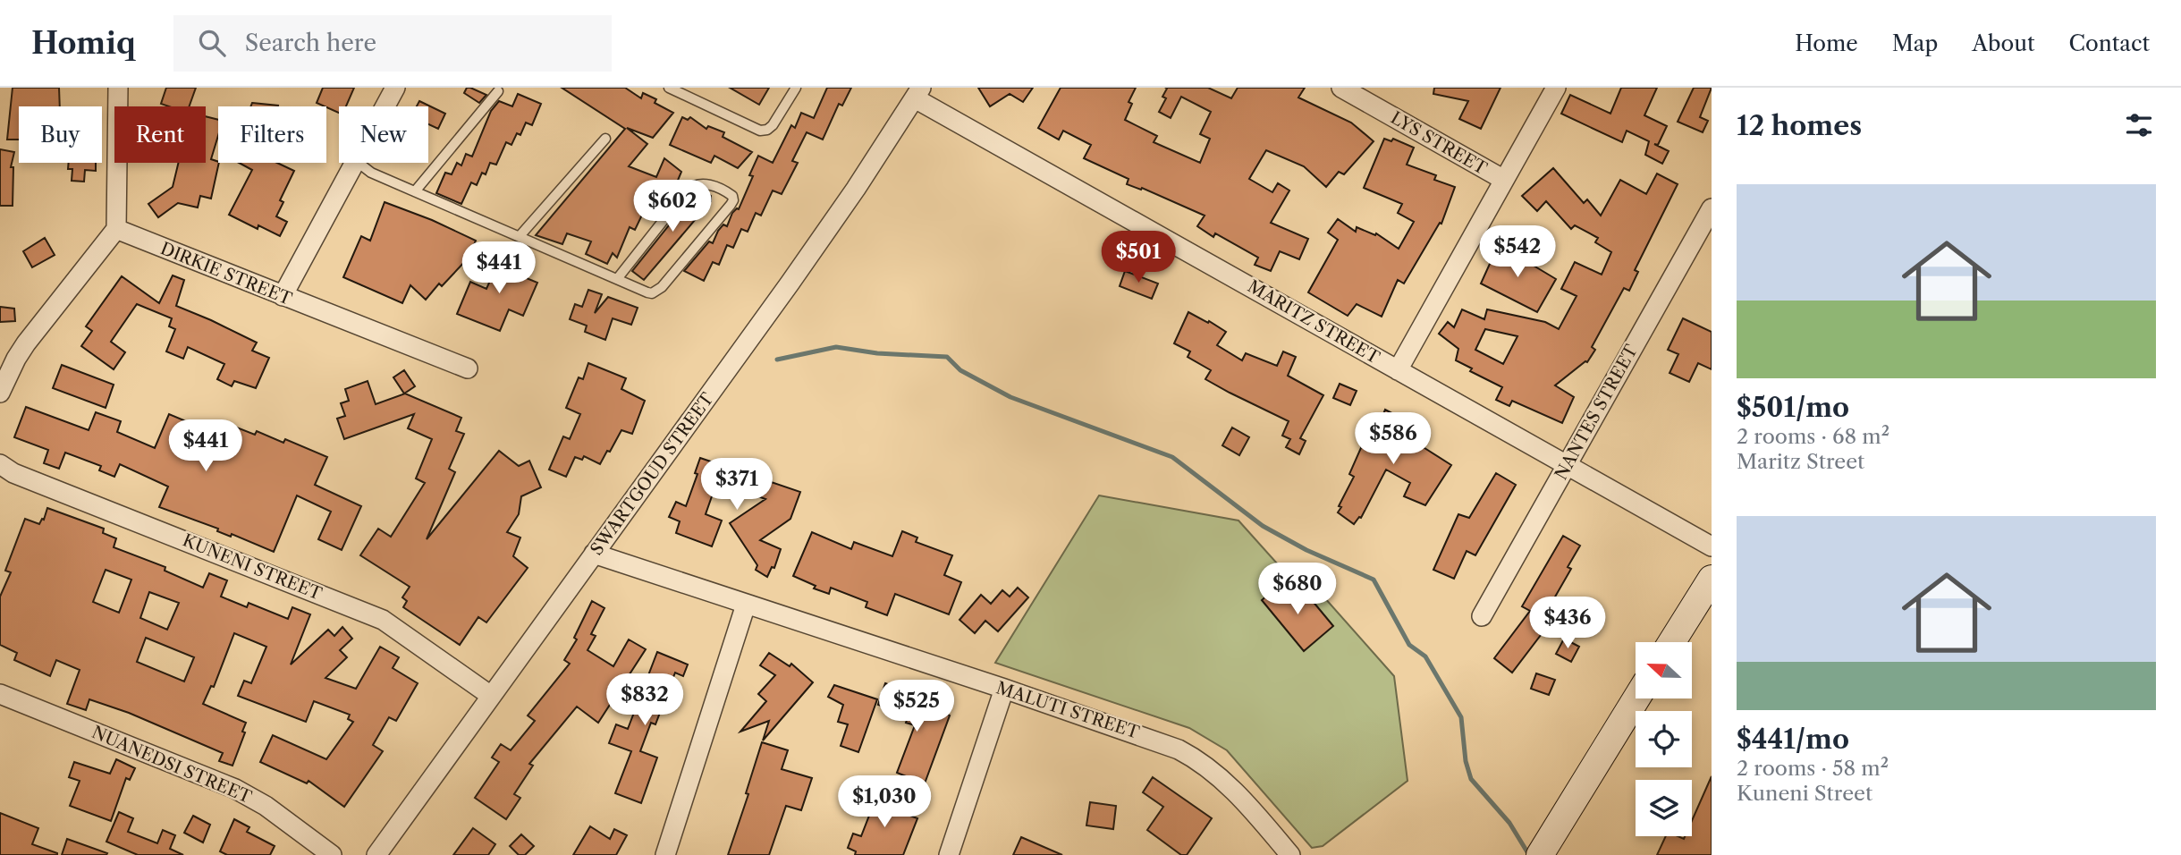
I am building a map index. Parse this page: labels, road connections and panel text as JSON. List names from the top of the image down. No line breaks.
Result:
{"streets":{"street":["LYS STREET","DIRKIE STREET","MARITZ STREET","NANTES STREET","SWARTGOUD STREET","KUNENI STREET","MALUTI STREET","NUANEDSI STREET"]},"crossings":[["MARITZ STREET","NANTES STREET"],["MARITZ STREET","SWARTGOUD STREET"],["SWARTGOUD STREET","KUNENI STREET"],["SWARTGOUD STREET","MALUTI STREET"]],"north":"left","page":{"header":"Homiq","search":"Search here","nav":["Home","Map","About","Contact"],"heading":"12 homes","chip":["Buy","Rent","Filters","New"],"list":[{"name":"$501/mo","note":"2 rooms · 68 m² · Maritz Street"},{"name":"$441/mo","note":"2 rooms · 58 m² · Kuneni Street"}],"price":["$602","$542","$501","$441","$586","$441","$371","$680","$436","$832","$525","$1,030"]}}
